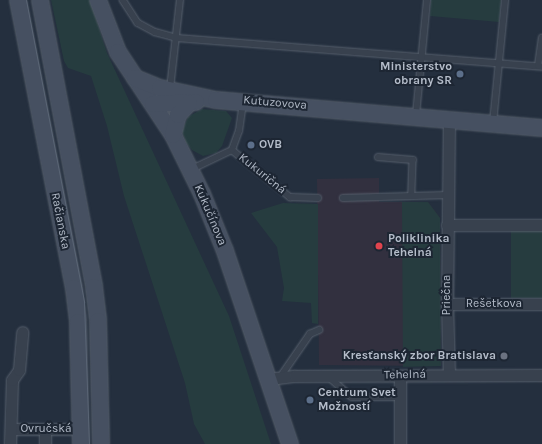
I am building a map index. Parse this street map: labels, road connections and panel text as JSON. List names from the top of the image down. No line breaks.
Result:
{"streets":{"street":["Kutuzovova","Kukučínova","Račianska","Priečna","Rešetkova","Tehelná","Ovručská"],"lane":["Kukuričná"]},"crossings":[["Kutuzovova","Kukučínova"],["Kutuzovova","Priečna"],["Kukučínova","Tehelná"],["Račianska","Ovručská"],["Priečna","Rešetkova"],["Priečna","Tehelná"]],"places":["Ministerstvo obrany SR","OVB","Poliklinika Tehelná","Kresťanský zbor Bratislava","Centrum Svet Možností"]}
